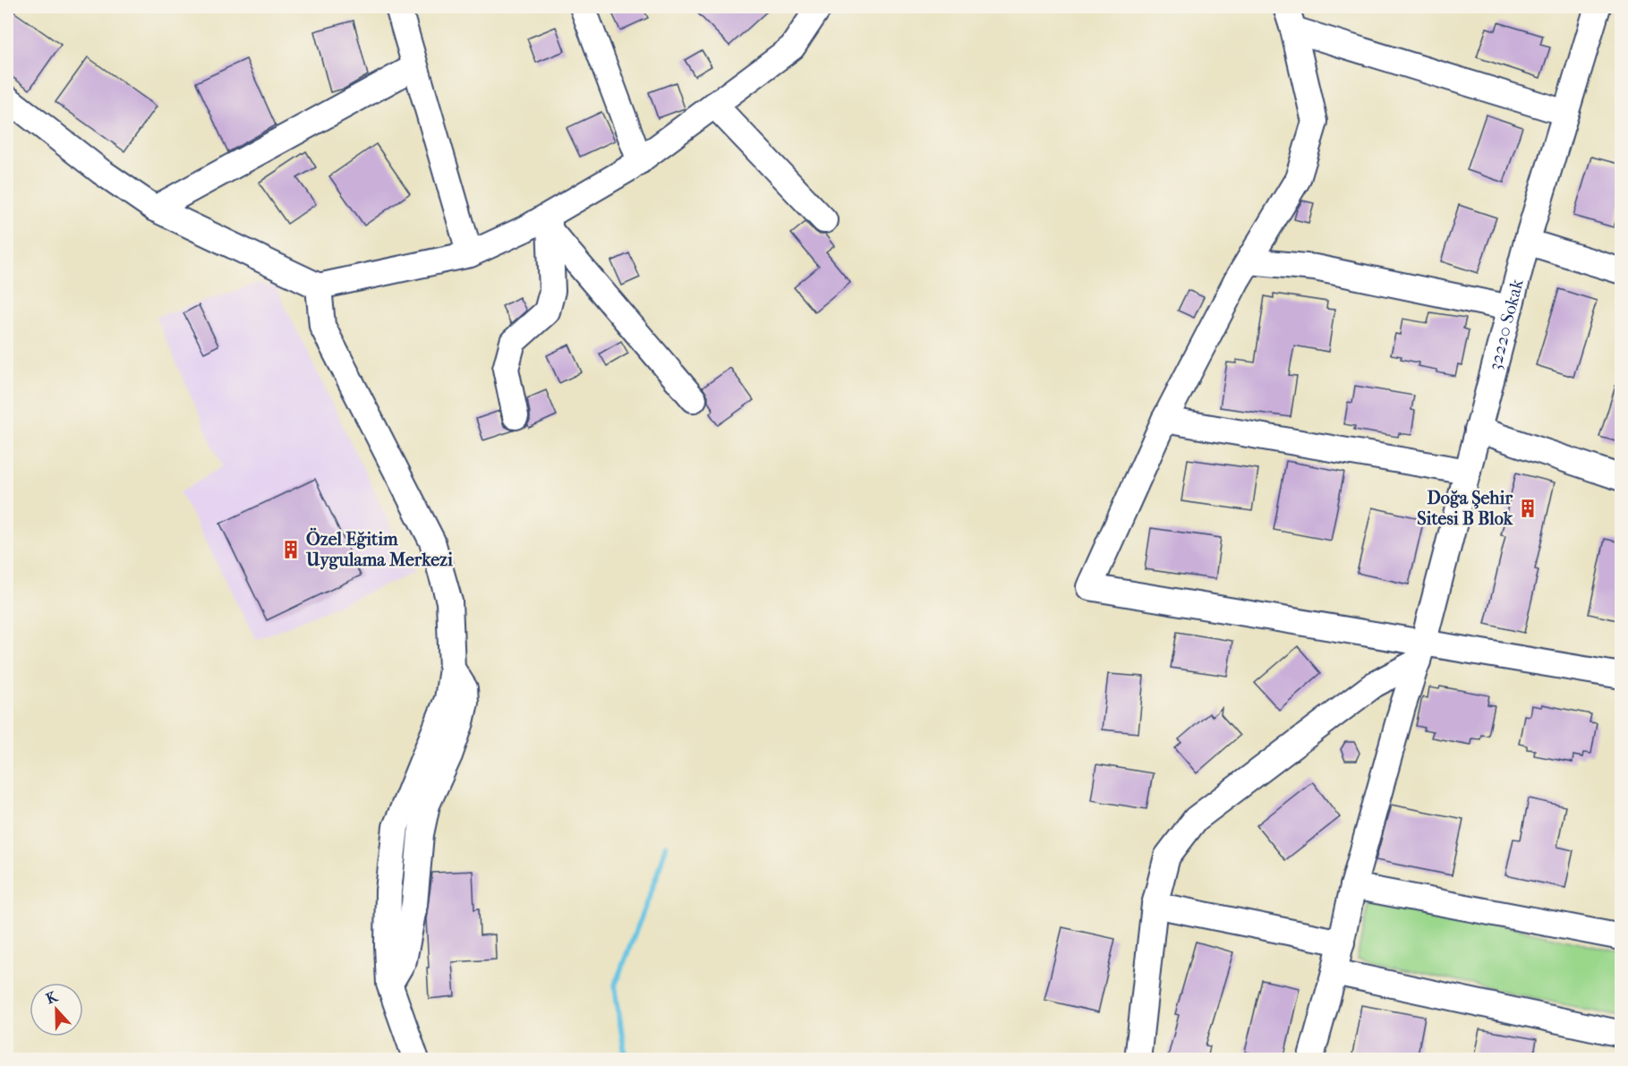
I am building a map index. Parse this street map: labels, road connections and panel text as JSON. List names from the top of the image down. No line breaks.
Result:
{"streets":{"street":["32220 Sokak"]},"places":{"building":["Doğa Şehir Sitesi B Blok","Özel Eğitim Uygulama Merkezi"]},"north":"top"}
